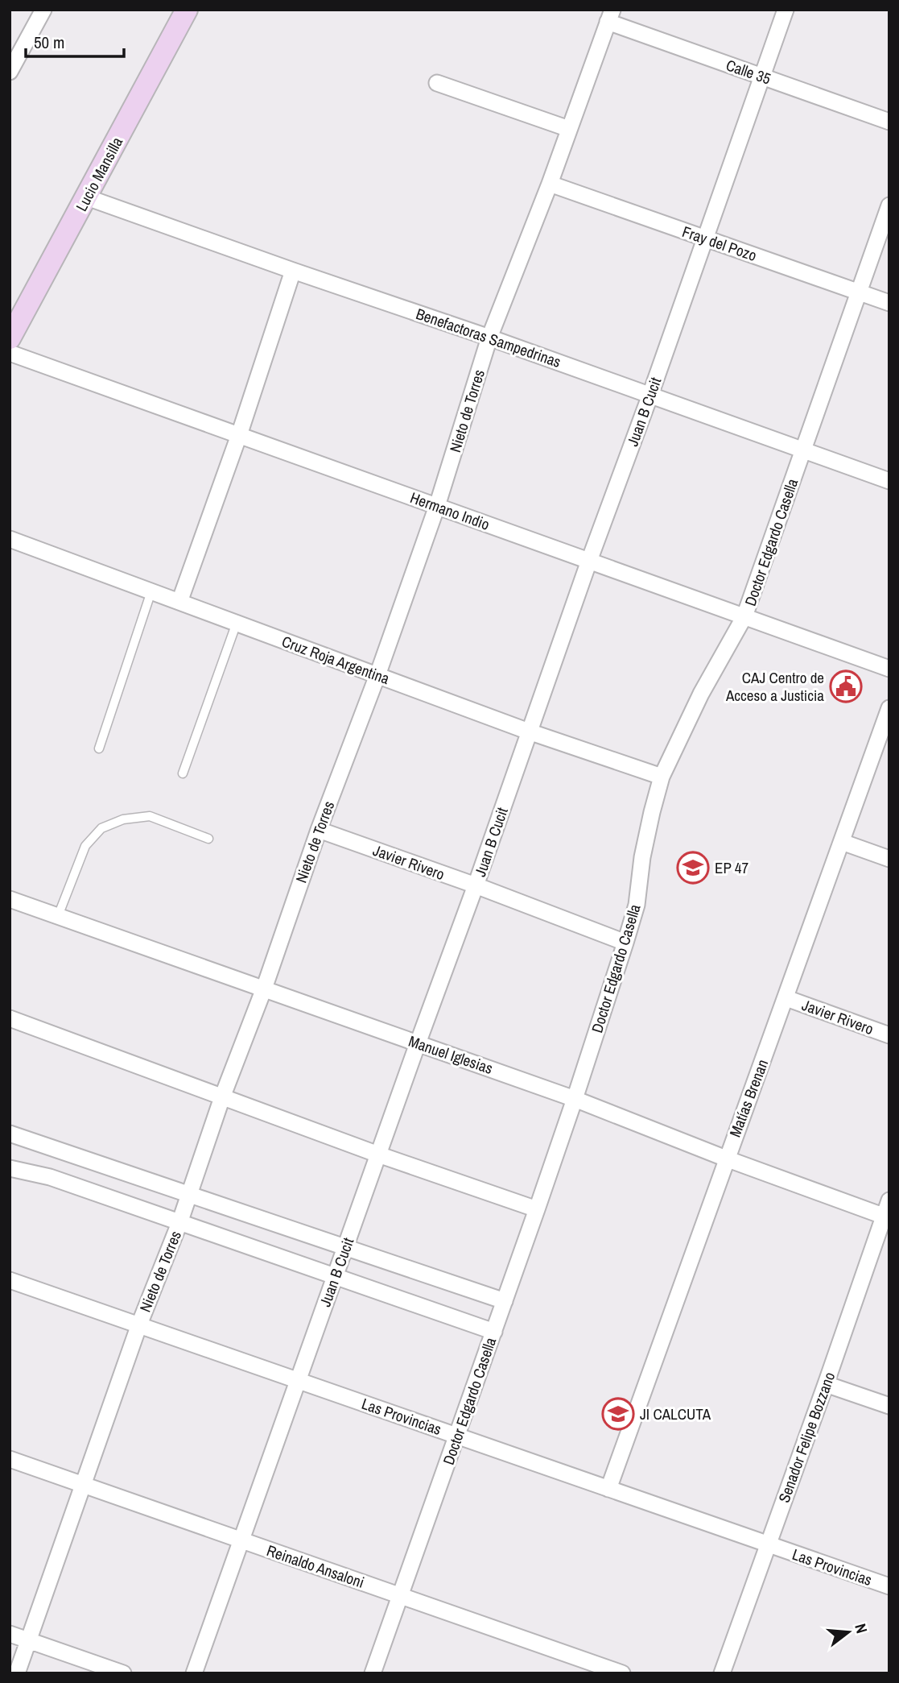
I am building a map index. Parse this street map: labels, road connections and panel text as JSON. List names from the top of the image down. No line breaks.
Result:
{"streets":{"main road":["Lucio Mansilla"],"street":["Calle 35","Fray del Pozo","Benefactoras Sampedrinas","Nieto de Torres","Juan B Cucit","Hermano Indio","Doctor Edgardo Casella","Cruz Roja Argentina","Javier Rivero","Manuel Iglesias","Matías Brenan","Las Provincias","Senador Felipe Bozzano","Reinaldo Ansaloni"]},"crossings":[["Calle 35","Nieto de Torres"],["Calle 35","Juan B Cucit"],["Lucio Mansilla","Benefactoras Sampedrinas"],["Fray del Pozo","Nieto de Torres"],["Fray del Pozo","Juan B Cucit"],["Fray del Pozo","Doctor Edgardo Casella"],["Benefactoras Sampedrinas","Nieto de Torres"],["Benefactoras Sampedrinas","Juan B Cucit"],["Benefactoras Sampedrinas","Doctor Edgardo Casella"],["Nieto de Torres","Hermano Indio"],["Nieto de Torres","Cruz Roja Argentina"],["Nieto de Torres","Javier Rivero"],["Nieto de Torres","Manuel Iglesias"],["Nieto de Torres","Las Provincias"],["Nieto de Torres","Reinaldo Ansaloni"],["Juan B Cucit","Hermano Indio"],["Juan B Cucit","Cruz Roja Argentina"],["Juan B Cucit","Javier Rivero"],["Juan B Cucit","Manuel Iglesias"],["Juan B Cucit","Las Provincias"],["Juan B Cucit","Reinaldo Ansaloni"],["Hermano Indio","Doctor Edgardo Casella"],["Doctor Edgardo Casella","Cruz Roja Argentina"],["Doctor Edgardo Casella","Javier Rivero"],["Doctor Edgardo Casella","Manuel Iglesias"],["Doctor Edgardo Casella","Las Provincias"],["Doctor Edgardo Casella","Reinaldo Ansaloni"],["Javier Rivero","Matías Brenan"],["Manuel Iglesias","Matías Brenan"],["Manuel Iglesias","Senador Felipe Bozzano"],["Matías Brenan","Las Provincias"],["Las Provincias","Senador Felipe Bozzano"]],"places":{"public building":["CAJ Centro de Acceso a Justicia"],"school or university":["EP 47","JI CALCUTA"]},"scale_bar":"50 m","north":"right"}
